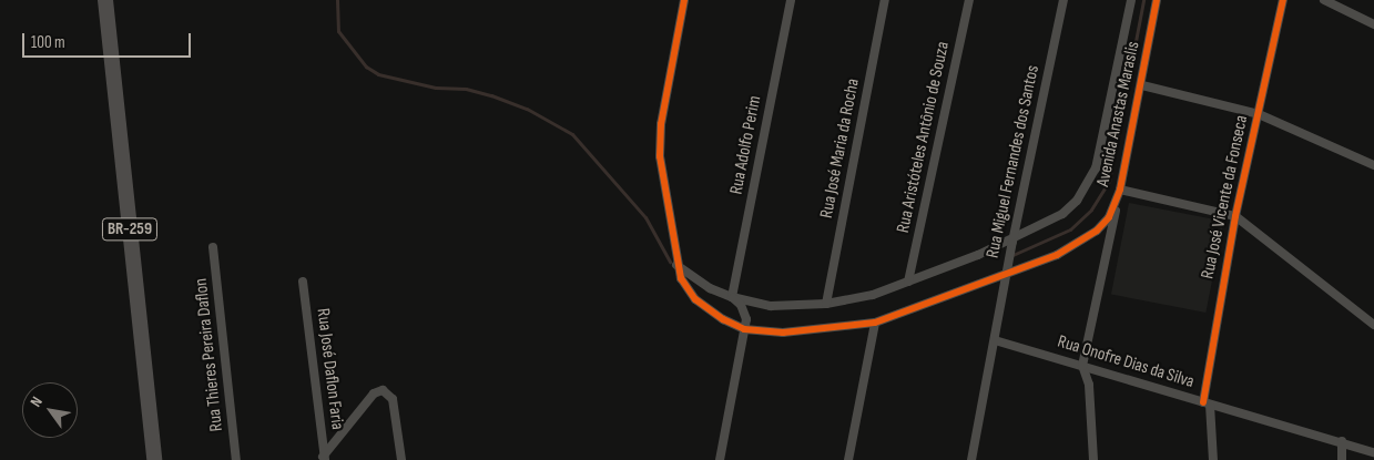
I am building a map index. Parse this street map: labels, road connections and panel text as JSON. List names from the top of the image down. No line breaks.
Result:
{"streets":{"highway":["BR-259"],"street":["Avenida Anastas Maraslis","Rua Aristóteles Antônio de Souza","Rua Adolfo Perim","Rua José Maria da Rocha","Rua Miguel Fernandes dos Santos","Rua José Vicente da Fonseca","Rua Thieres Pereira Daflon","Rua Onofre Dias da Silva","Rua José Daflon Faria"]},"crossings":[["Avenida Anastas Maraslis","Rua Aristóteles Antônio de Souza"],["Avenida Anastas Maraslis","Rua Adolfo Perim"],["Avenida Anastas Maraslis","Rua José Maria da Rocha"],["Avenida Anastas Maraslis","Rua Miguel Fernandes dos Santos"],["Rua Miguel Fernandes dos Santos","Rua Onofre Dias da Silva"],["Rua José Vicente da Fonseca","Rua Onofre Dias da Silva"]],"scale_bar":"100 m","north":"top left"}
